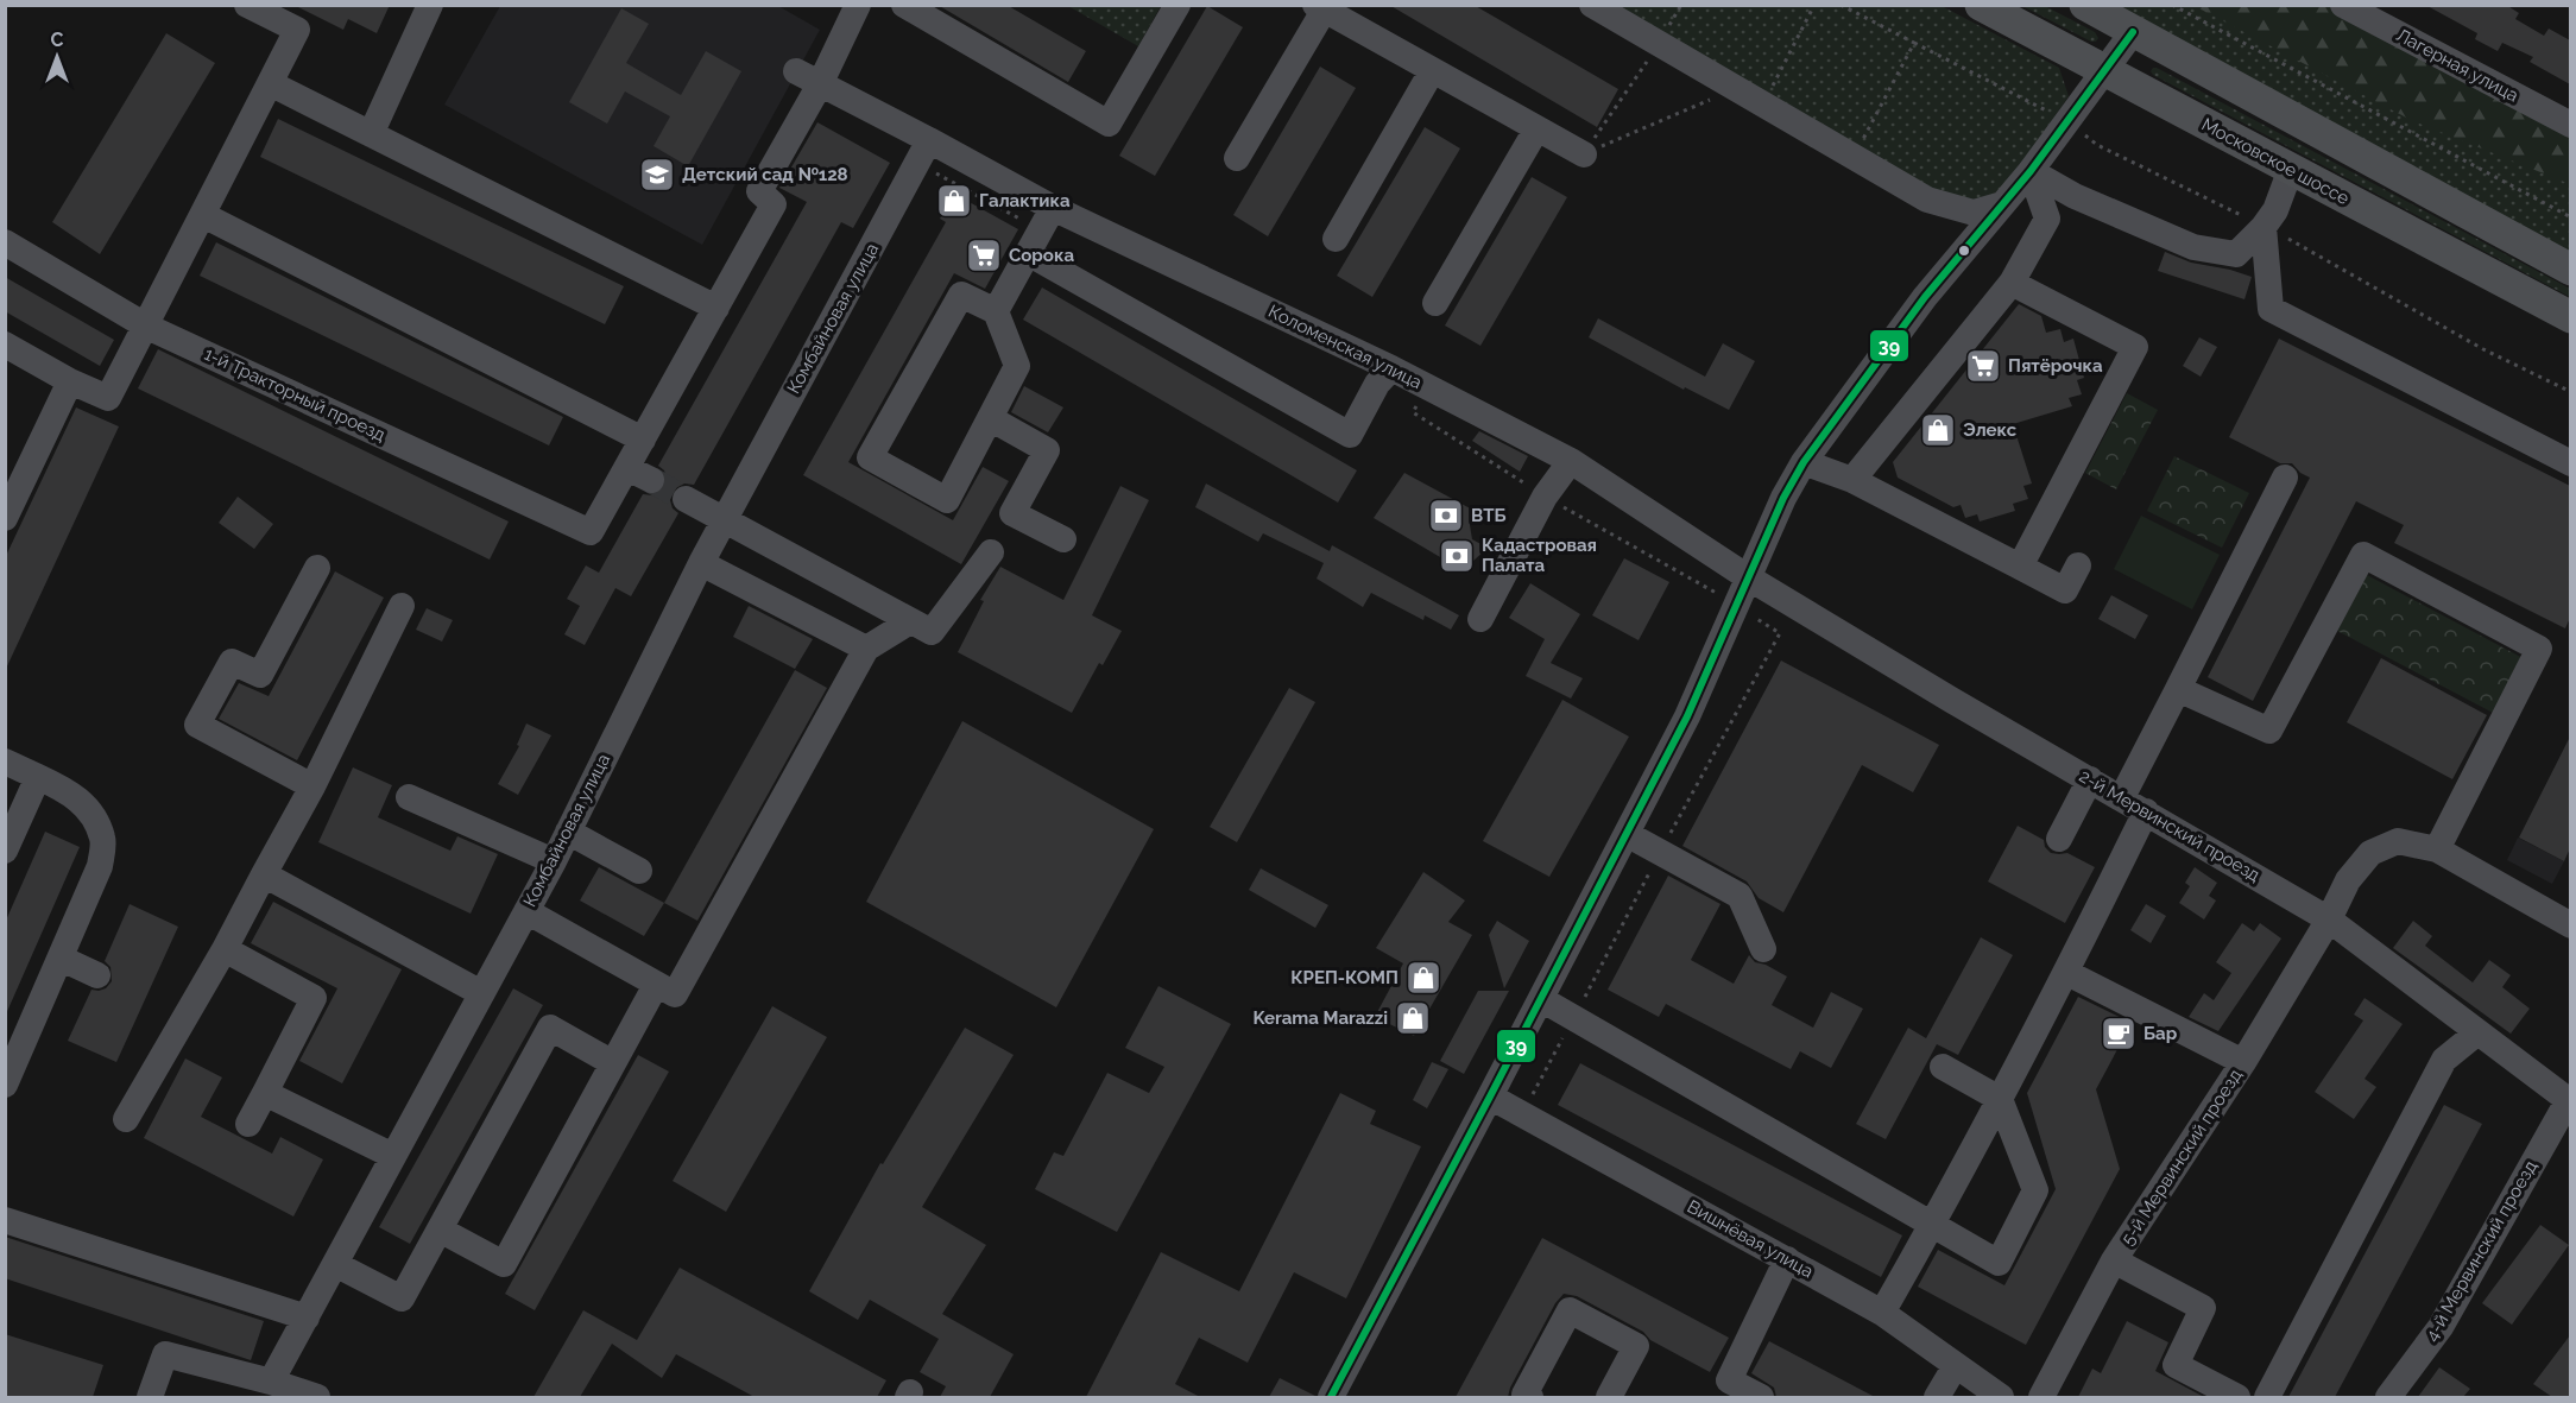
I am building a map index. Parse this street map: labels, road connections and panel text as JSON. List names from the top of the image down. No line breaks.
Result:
{"streets":{"main road":["Московское шоссе"],"street":["Лагерная улица","Комбайновая улица","Коломенская улица","1-й Тракторный проезд","2-й Мервинский проезд","5-й Мервинский проезд","Вишнёвая улица","4-й Мервинский проезд"]},"crossings":[["Комбайновая улица","Коломенская улица"],["Коломенская улица","2-й Мервинский проезд"],["2-й Мервинский проезд","5-й Мервинский проезд"],["2-й Мервинский проезд","4-й Мервинский проезд"]],"places":{"school or university":["Детский сад №128"],"shop":["Галактика","Элекс","КРЕП-КОМП","Kerama Marazzi"],"supermarket":["Сорока","Пятёрочка"],"bank":["ВТБ","Кадастровая Палата"],"cafe":["Бар"]},"lines":["transit line 39"],"north":"top"}
